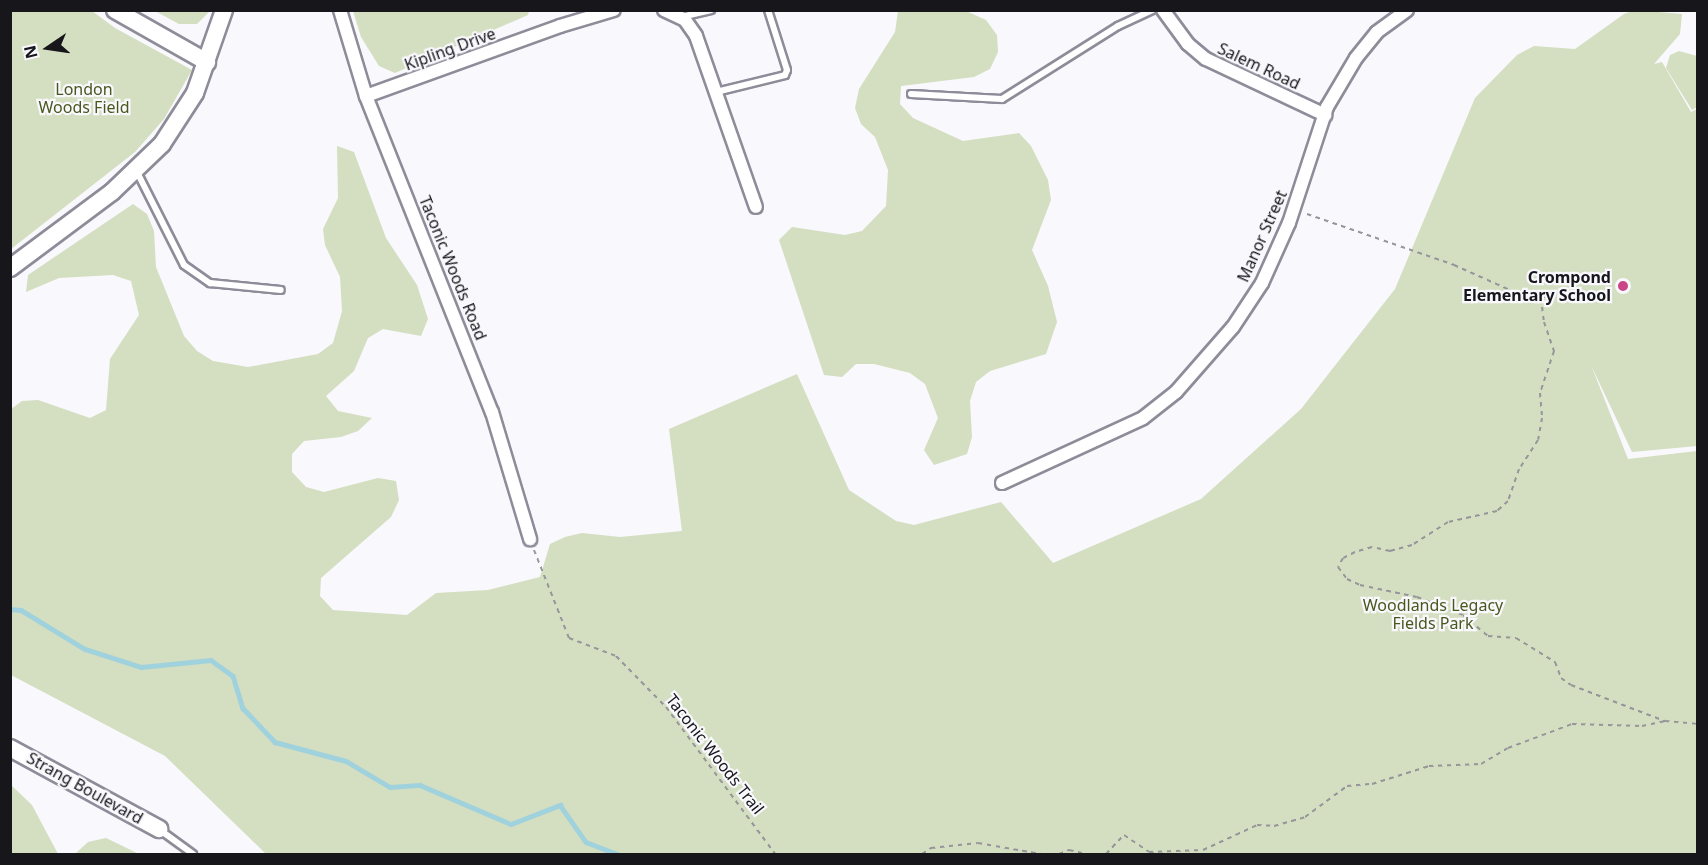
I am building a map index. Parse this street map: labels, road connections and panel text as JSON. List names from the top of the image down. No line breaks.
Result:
{"streets":{"main road":["Strang Boulevard"],"street":["Kipling Drive","Salem Road","Manor Street","Taconic Woods Road"],"path":["Taconic Woods Trail"]},"crossings":[["Kipling Drive","Taconic Woods Road"],["Salem Road","Manor Street"],["Taconic Woods Road","Taconic Woods Trail"]],"parks":["London Woods Field","Woodlands Legacy Fields Park"],"places":["Crompond Elementary School"],"north":"left"}
